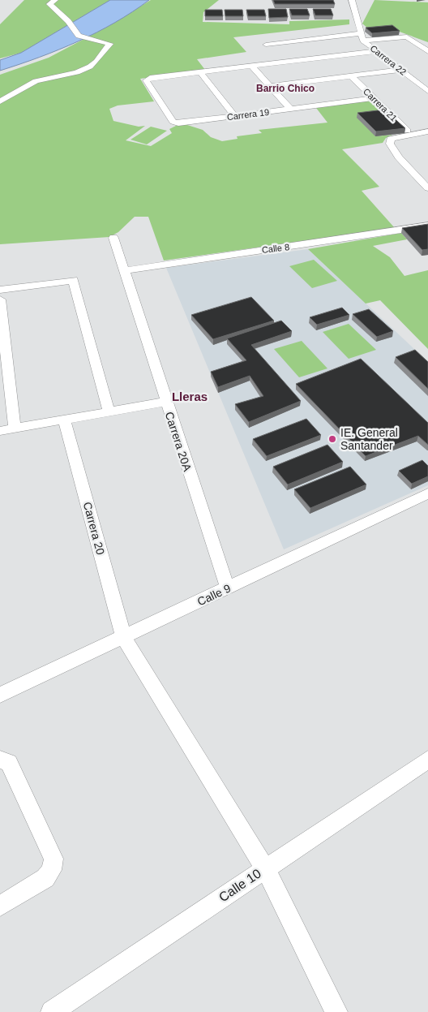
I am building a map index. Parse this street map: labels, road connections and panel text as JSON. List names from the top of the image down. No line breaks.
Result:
{"streets":{"street":["Carrera 22","Carrera 21","Carrera 19","Calle 8","Carrera 20A","Carrera 20","Calle 9","Calle 10"]},"crossings":[["Carrera 21","Carrera 19"],["Calle 8","Carrera 20A"],["Carrera 20A","Calle 9"],["Carrera 20","Calle 9"],["Carrera 20","Calle 10"]],"districts":["Barrio Chico","Lleras"],"places":["IE. General Santander"]}
